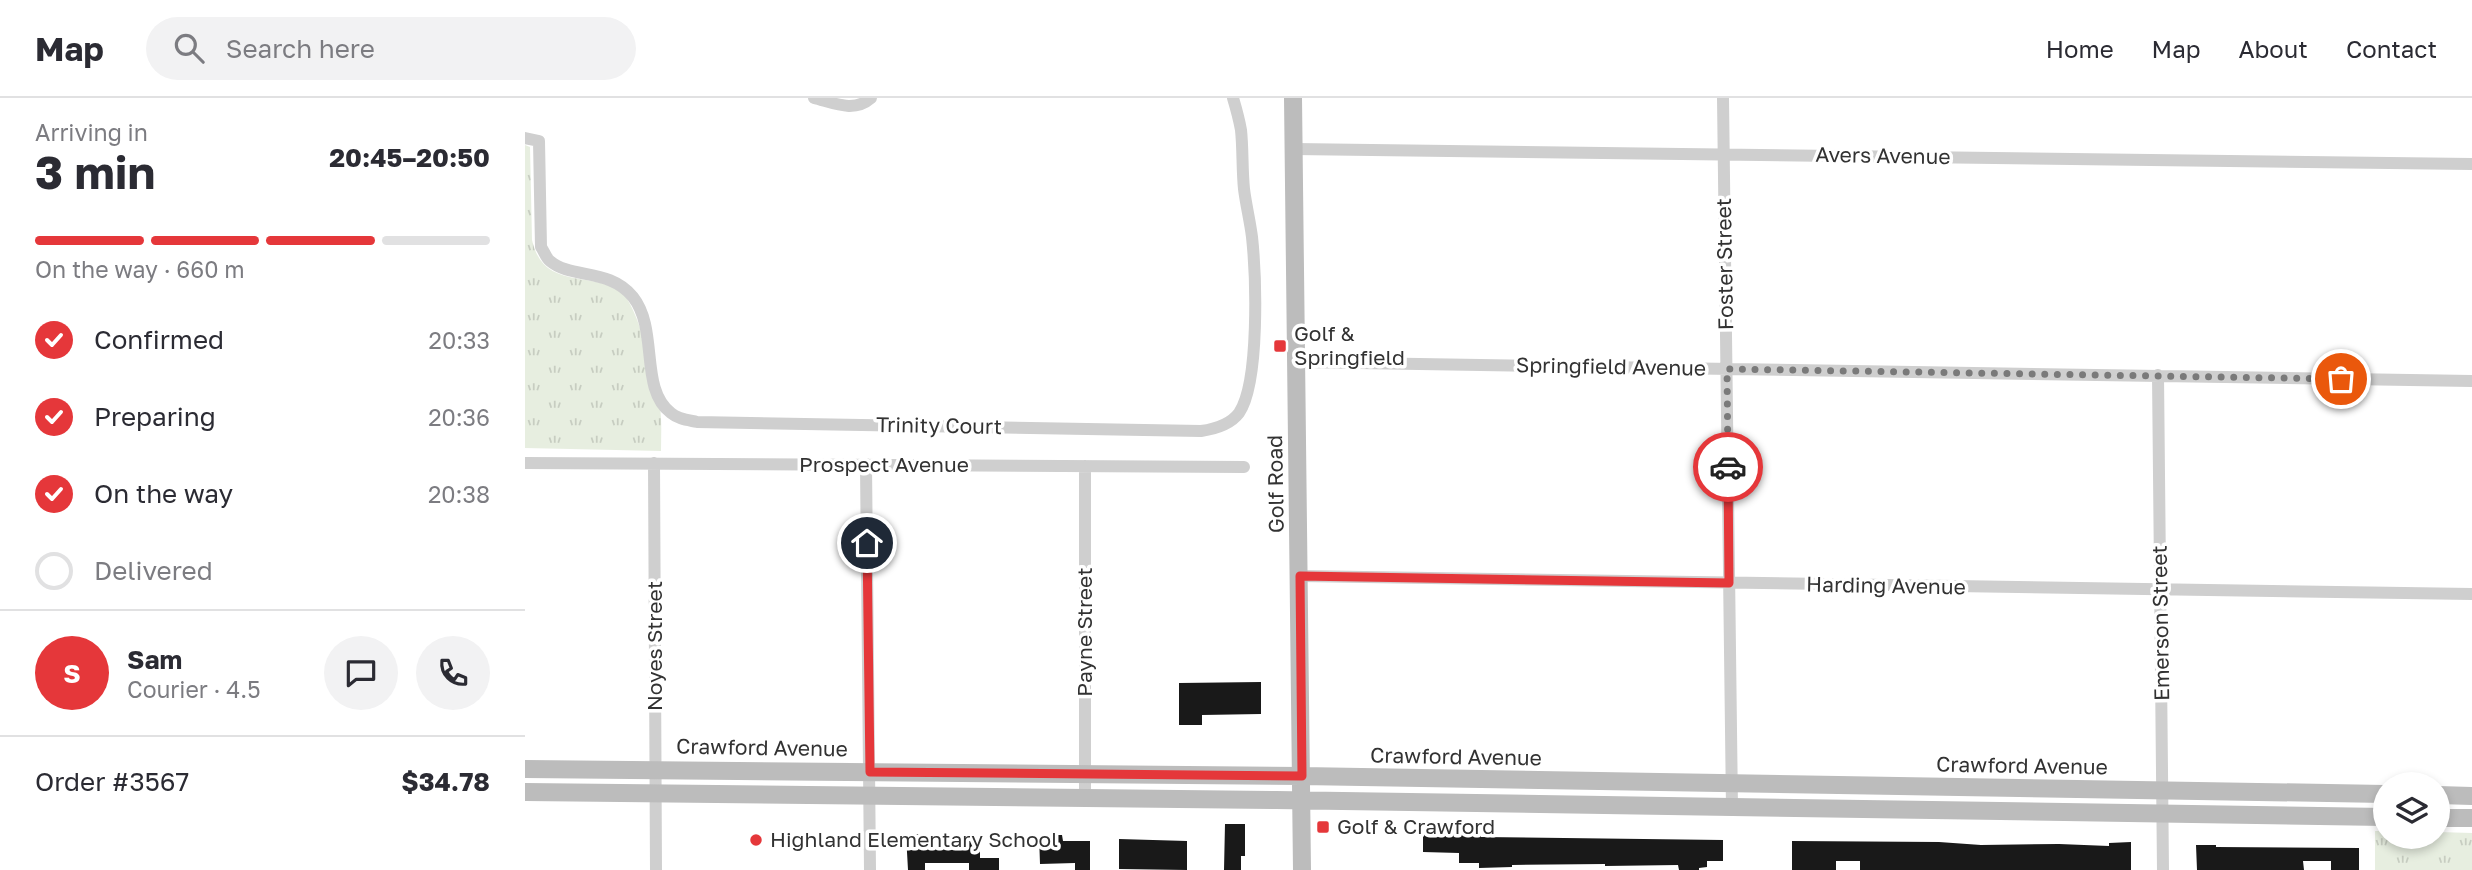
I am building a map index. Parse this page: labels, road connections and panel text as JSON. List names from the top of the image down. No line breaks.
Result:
{"streets":{"main road":["Golf Road","Crawford Avenue"],"street":["Avers Avenue","Foster Street","Springfield Avenue","Trinity Court","Prospect Avenue","Harding Avenue","Emerson Street","Payne Street","Noyes Street"]},"crossings":[["Avers Avenue","Foster Street"],["Avers Avenue","Golf Road"],["Foster Street","Springfield Avenue"],["Foster Street","Harding Avenue"],["Foster Street","Crawford Avenue"],["Springfield Avenue","Golf Road"],["Springfield Avenue","Emerson Street"],["Prospect Avenue","Payne Street"],["Prospect Avenue","Noyes Street"],["Golf Road","Harding Avenue"],["Golf Road","Crawford Avenue"],["Harding Avenue","Emerson Street"],["Emerson Street","Crawford Avenue"],["Payne Street","Crawford Avenue"],["Noyes Street","Crawford Avenue"]],"places":{"transit":["Golf & Springfield","Golf & Crawford"],"other":["Highland Elementary School"]},"page":{"header":"Map","search":"Search here","nav":["Home","Map","About","Contact"],"heading":["3 min","Arriving in","20:45–20:50"],"panel":["Sam","Courier · 4.5","Order #3567","$34.78"],"bar":"On the way · 660 m","list":[["Confirmed","20:33"],["Preparing","20:36"],["On the way","20:38"],"Delivered"],"round":"S"}}
